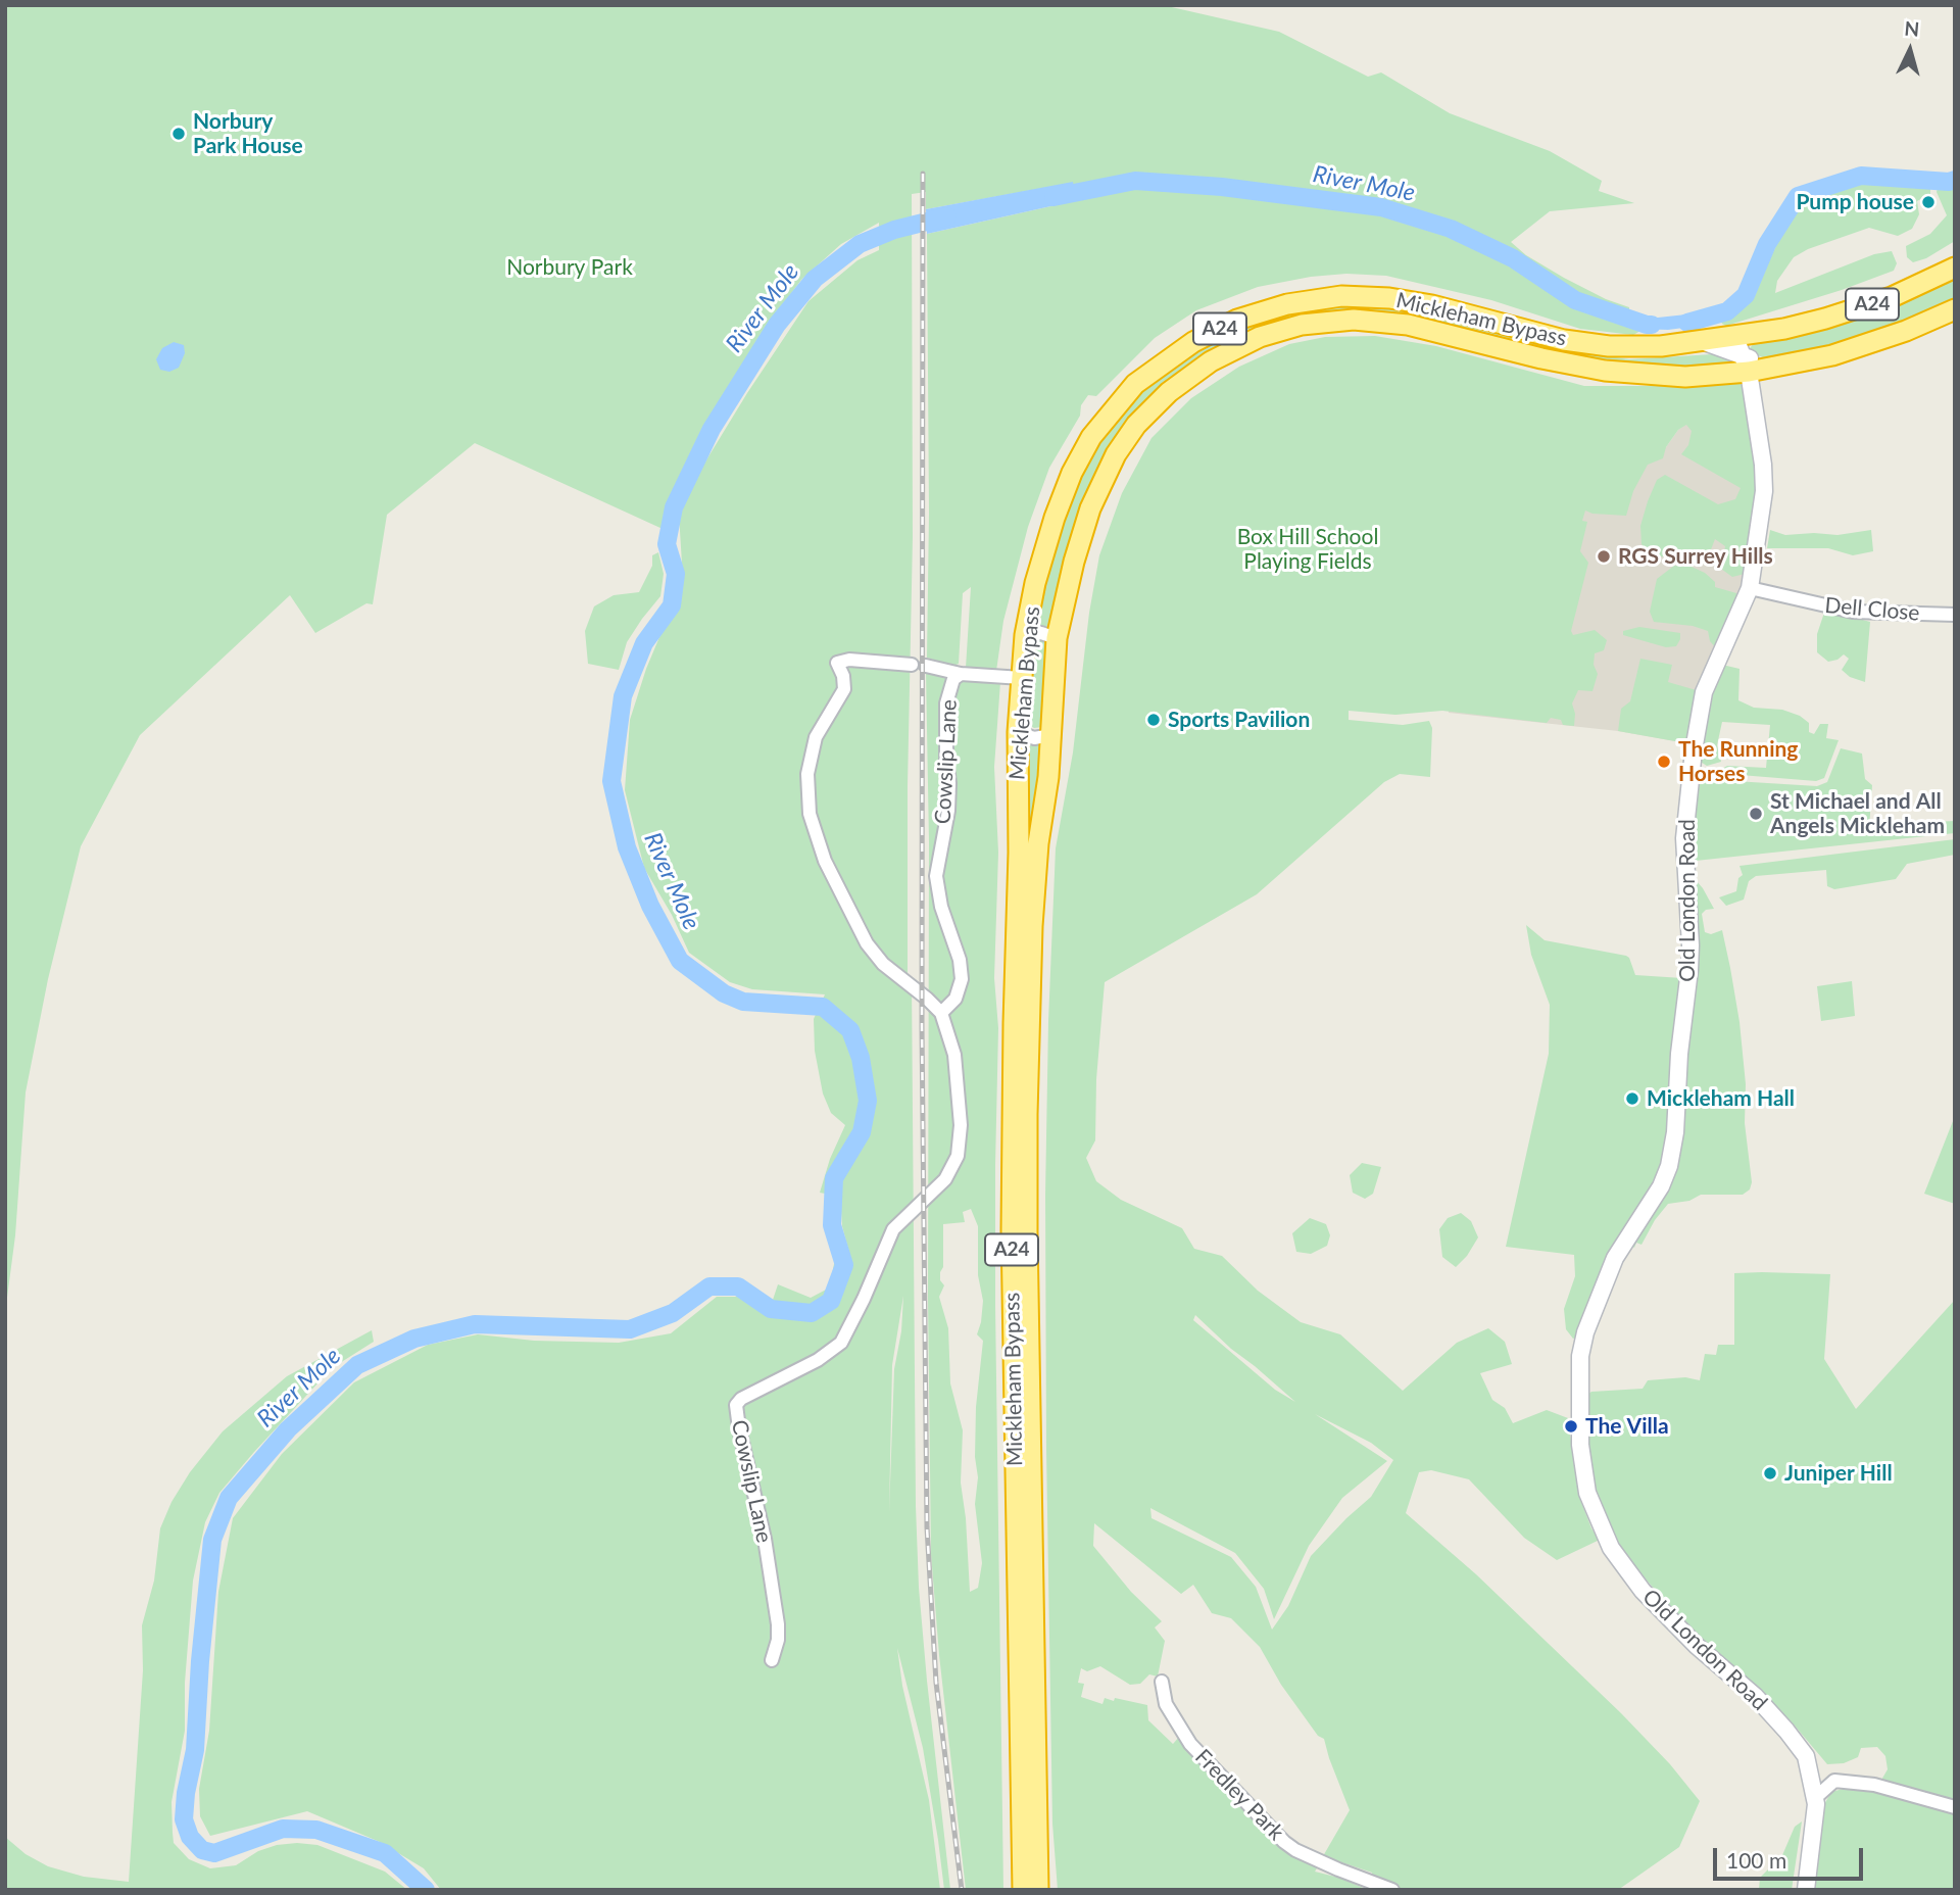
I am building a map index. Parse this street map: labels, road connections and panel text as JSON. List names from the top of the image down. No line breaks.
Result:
{"streets":{"highway":["A24","Mickleham Bypass"],"main road":["Old London Road"],"street":["Dell Close","Cowslip Lane","Fredley Park"]},"crossings":[["Mickleham Bypass","Old London Road"],["Dell Close","Old London Road"]],"water":["River Mole"],"parks":["Norbury Park","Box Hill School Playing Fields"],"places":["Norbury Park House","Pump house","RGS Surrey Hills","Sports Pavilion","The Running Horses","St Michael and All Angels Mickleham","Mickleham Hall","The Villa","Juniper Hill"],"scale_bar":"100 m","north":"top"}
